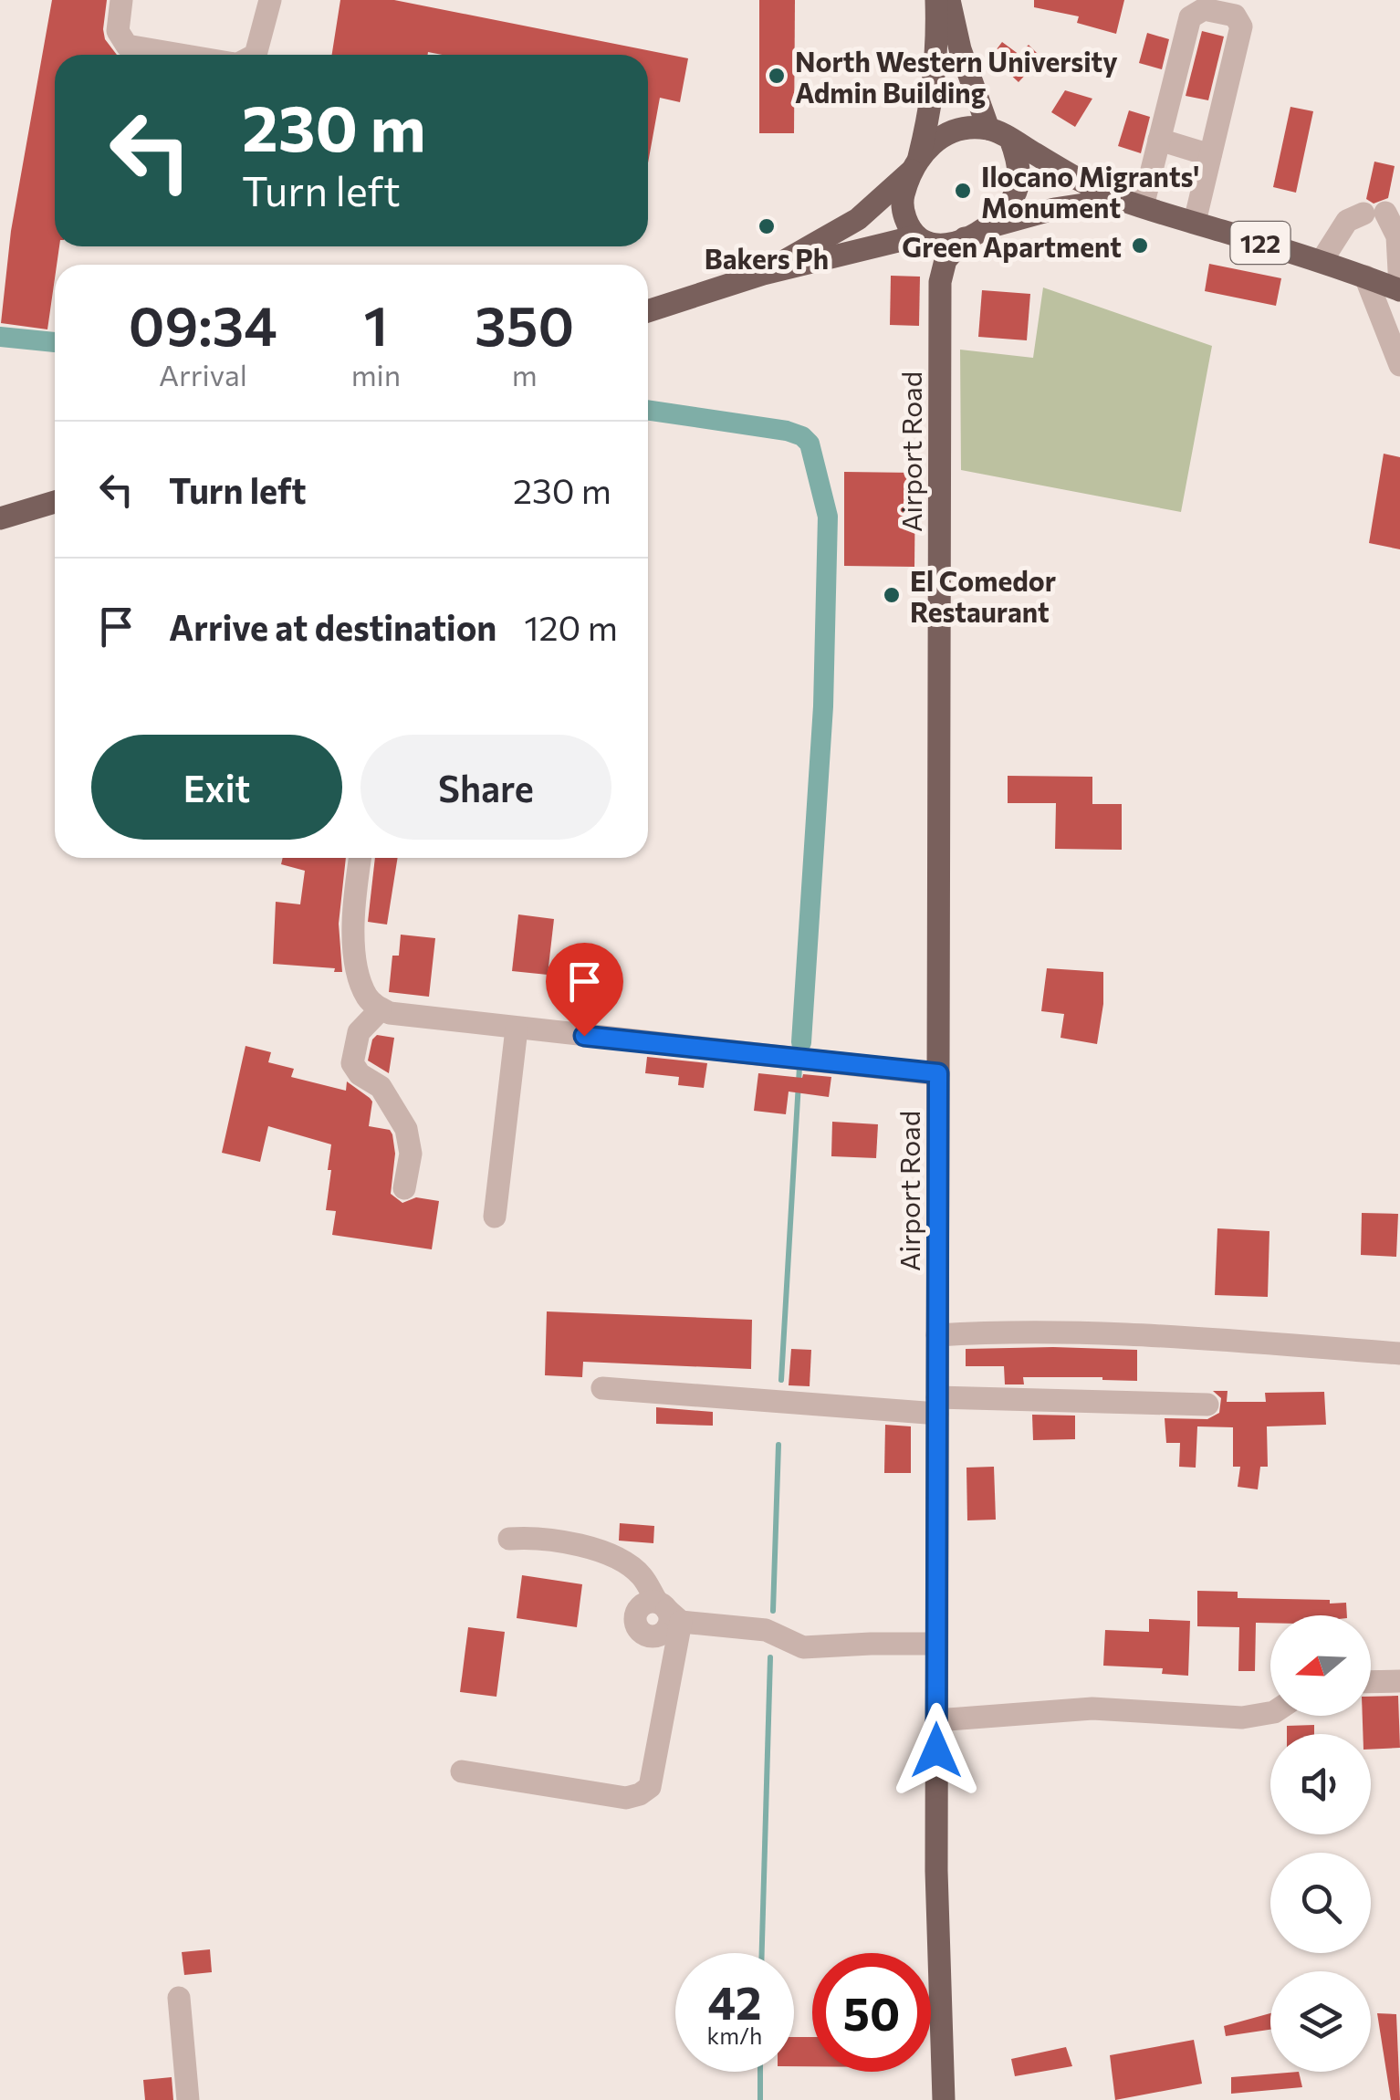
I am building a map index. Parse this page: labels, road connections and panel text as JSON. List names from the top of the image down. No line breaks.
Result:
{"streets":{"main road":["122","Airport Road"]},"places":["North Western University Admin Building","Ilocano Migrants' Monument","Bakers Ph","Green Apartment","El Comedor Restaurant"],"north":"left","page":{"turn":["230 m","Turn left"],"eta":["09:34","Arrival","1","min","350","m"],"list":[{"name":"Turn left","value":"230 m"},{"name":"Arrive at destination","value":"120 m"}],"buttons":["Exit","Share"],"speed":"42 km/h","limit":"50"}}
